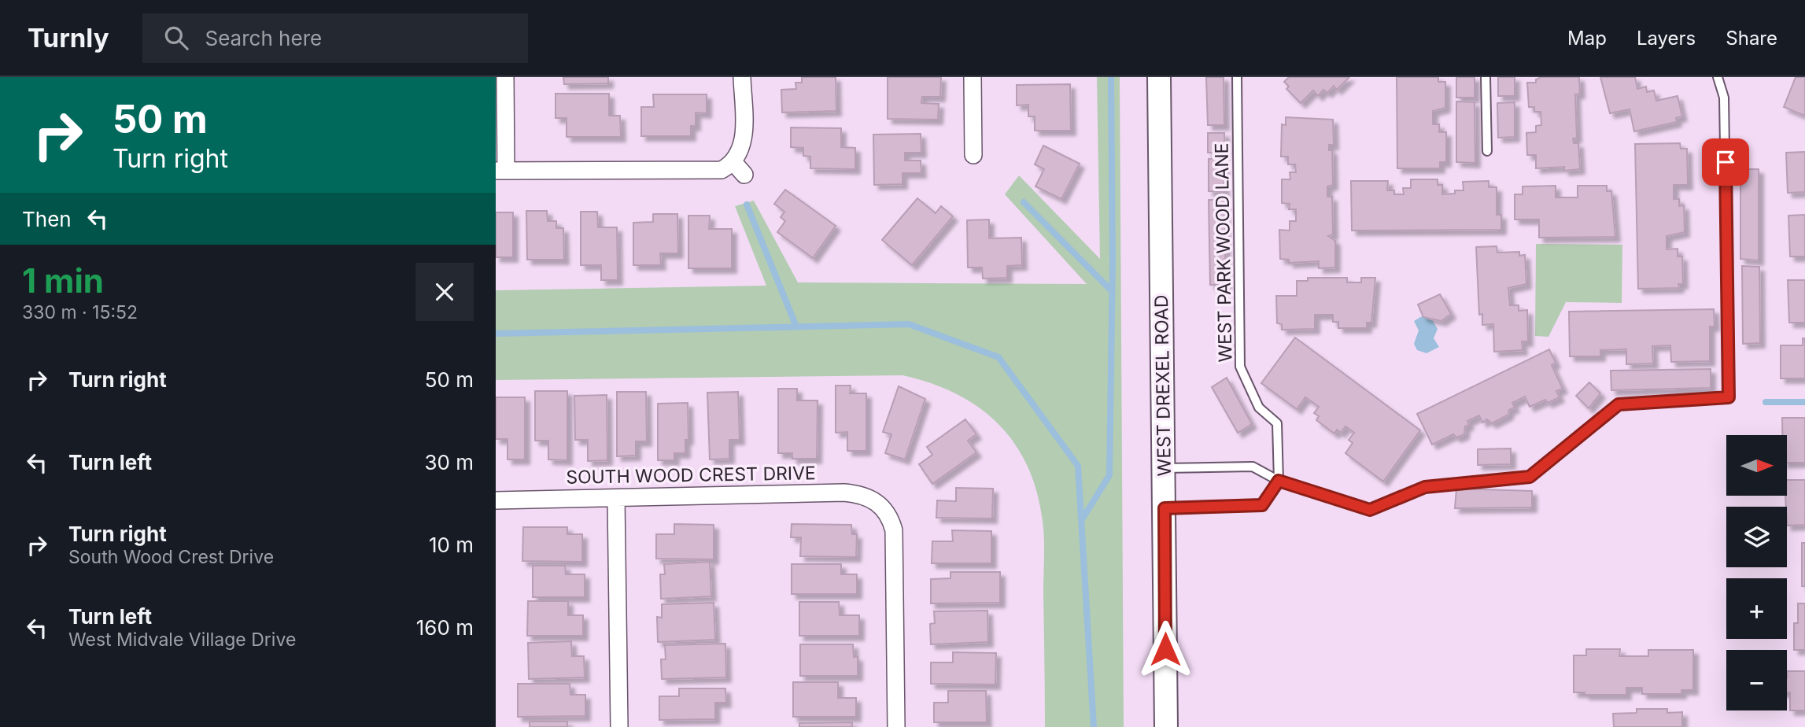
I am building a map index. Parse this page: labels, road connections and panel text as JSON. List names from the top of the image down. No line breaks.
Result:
{"streets":{"street":["WEST DREXEL ROAD","SOUTH WOOD CREST DRIVE"],"lane":["WEST PARK WOOD LANE"]},"north":"right","page":{"header":"Turnly","search":"Search here","nav":["Map","Layers","Share"],"turn":["50 m","Turn right"],"then":"Then","heading":["1 min","330 m · 15:52"],"list":[{"name":"Turn right","value":"50 m"},{"name":"Turn left","value":"30 m"},{"name":"Turn right","note":"South Wood Crest Drive","value":"10 m"},{"name":"Turn left","note":"West Midvale Village Drive","value":"160 m"}],"map_buttons":["+","−"]}}
